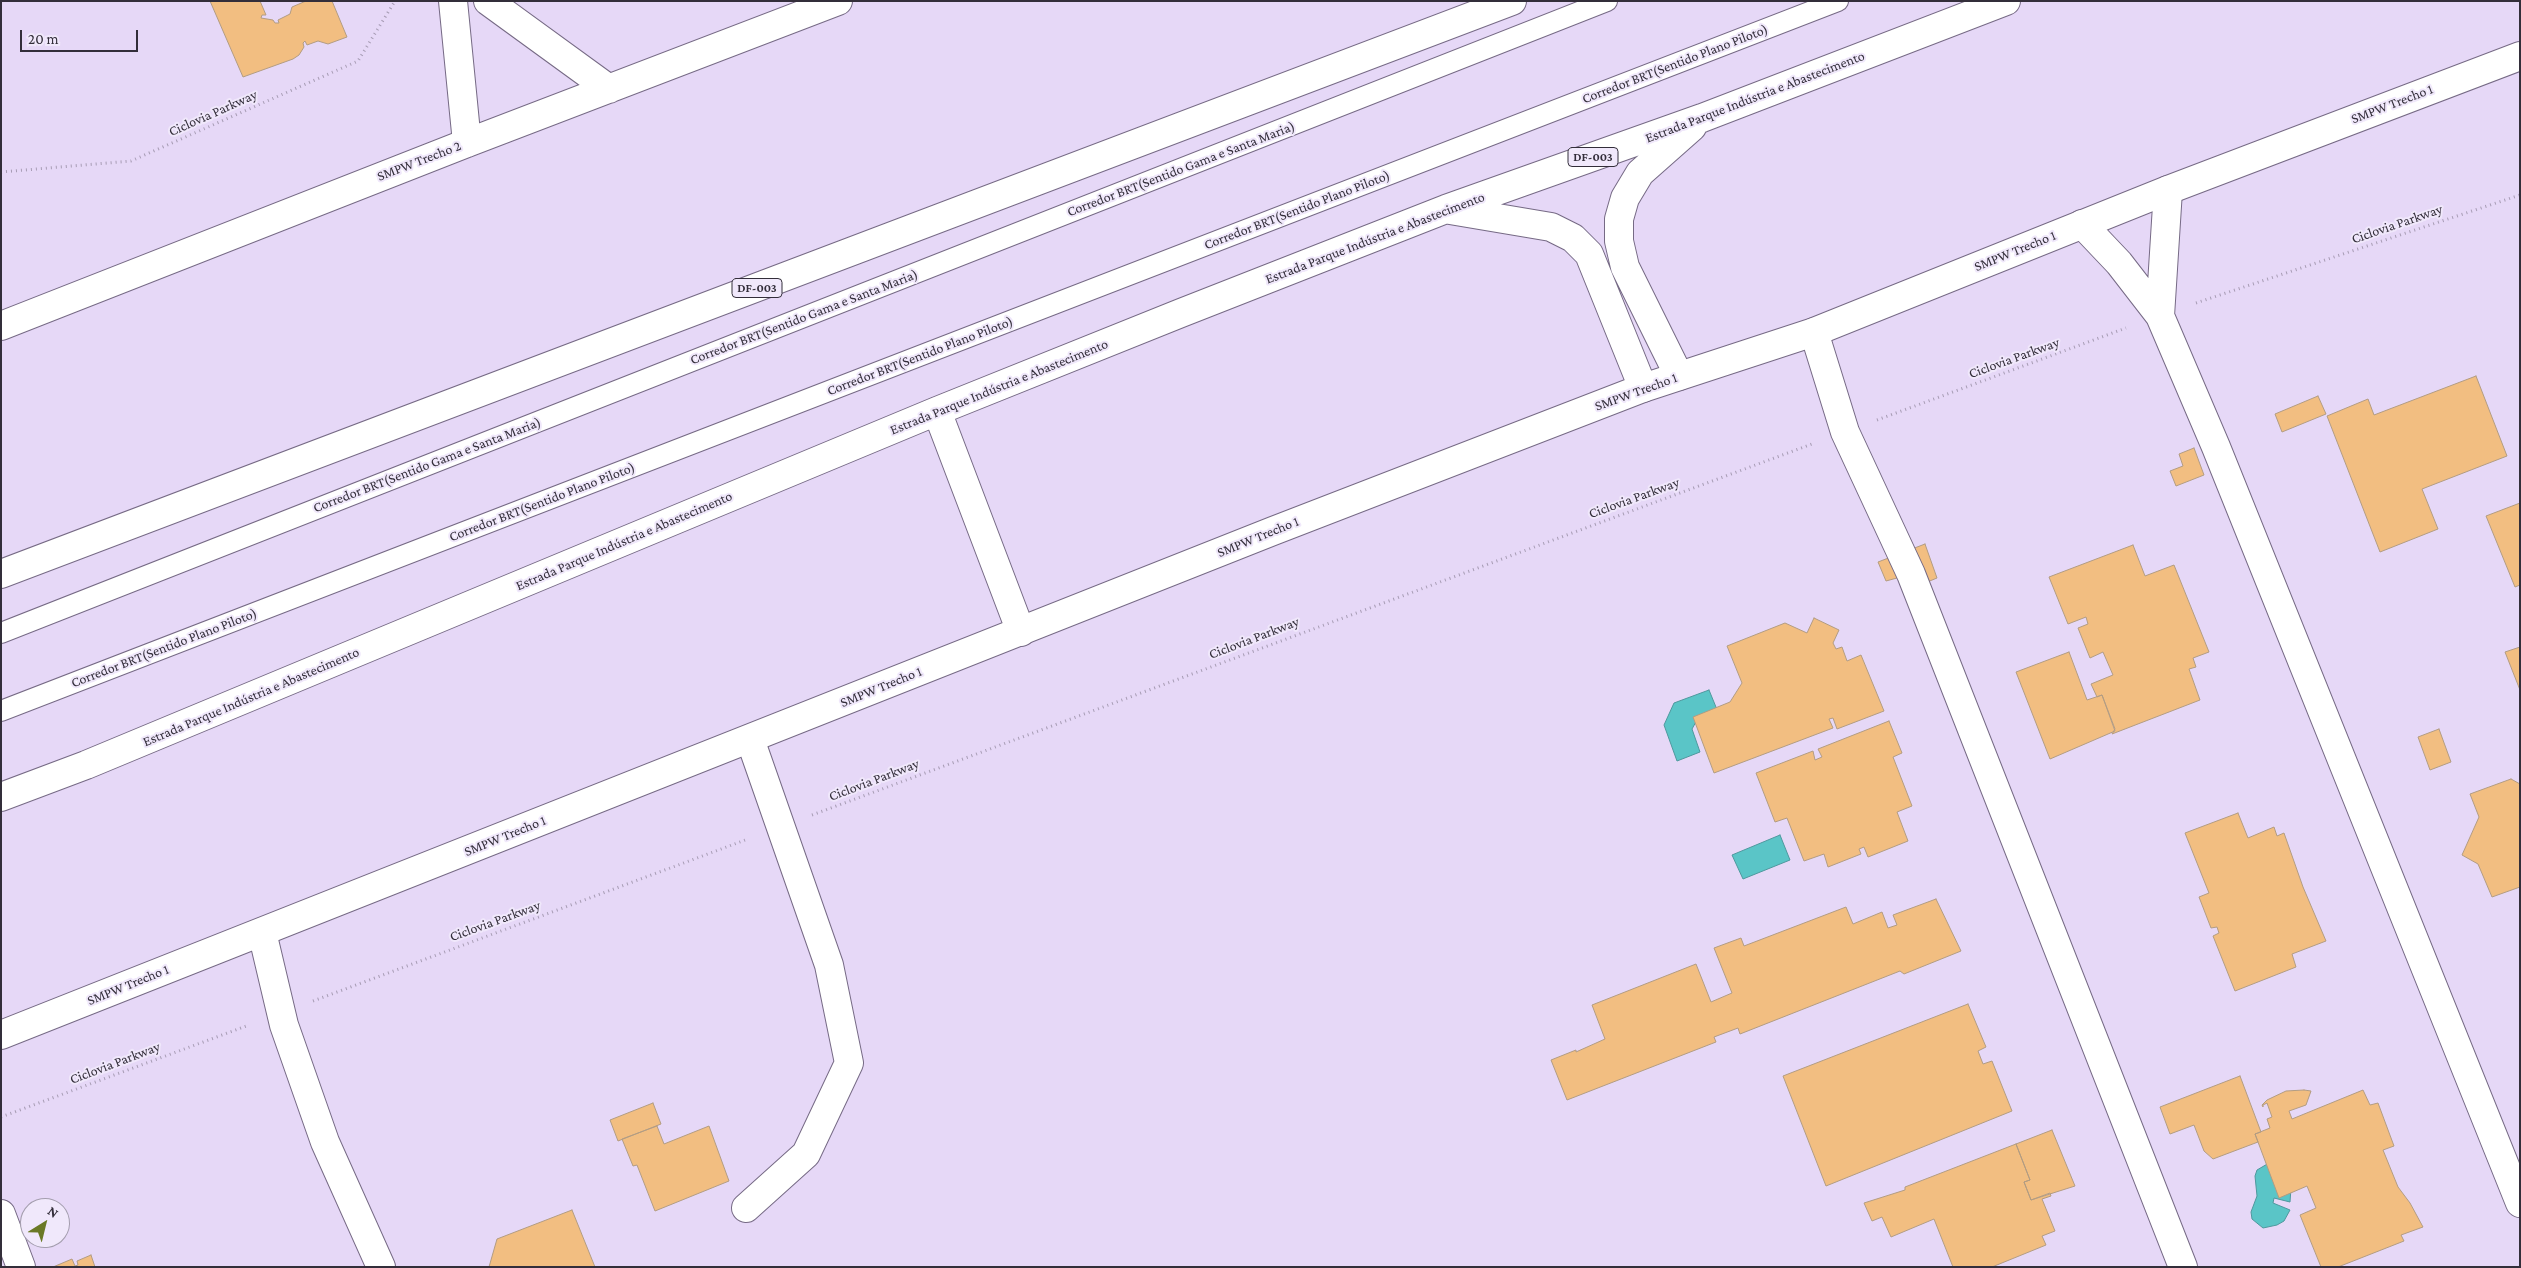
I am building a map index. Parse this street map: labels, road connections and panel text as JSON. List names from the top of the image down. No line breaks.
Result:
{"streets":{"main road":["Estrada Parque Indústria e Abastecimento","SMPW Trecho 1","DF-003","SMPW Trecho 2"],"lane":["Corredor BRT(Sentido Plano Piloto)","Corredor BRT(Sentido Gama e Santa Maria)"],"path":["Ciclovia Parkway"]},"scale_bar":"20 m","north":"top right"}
